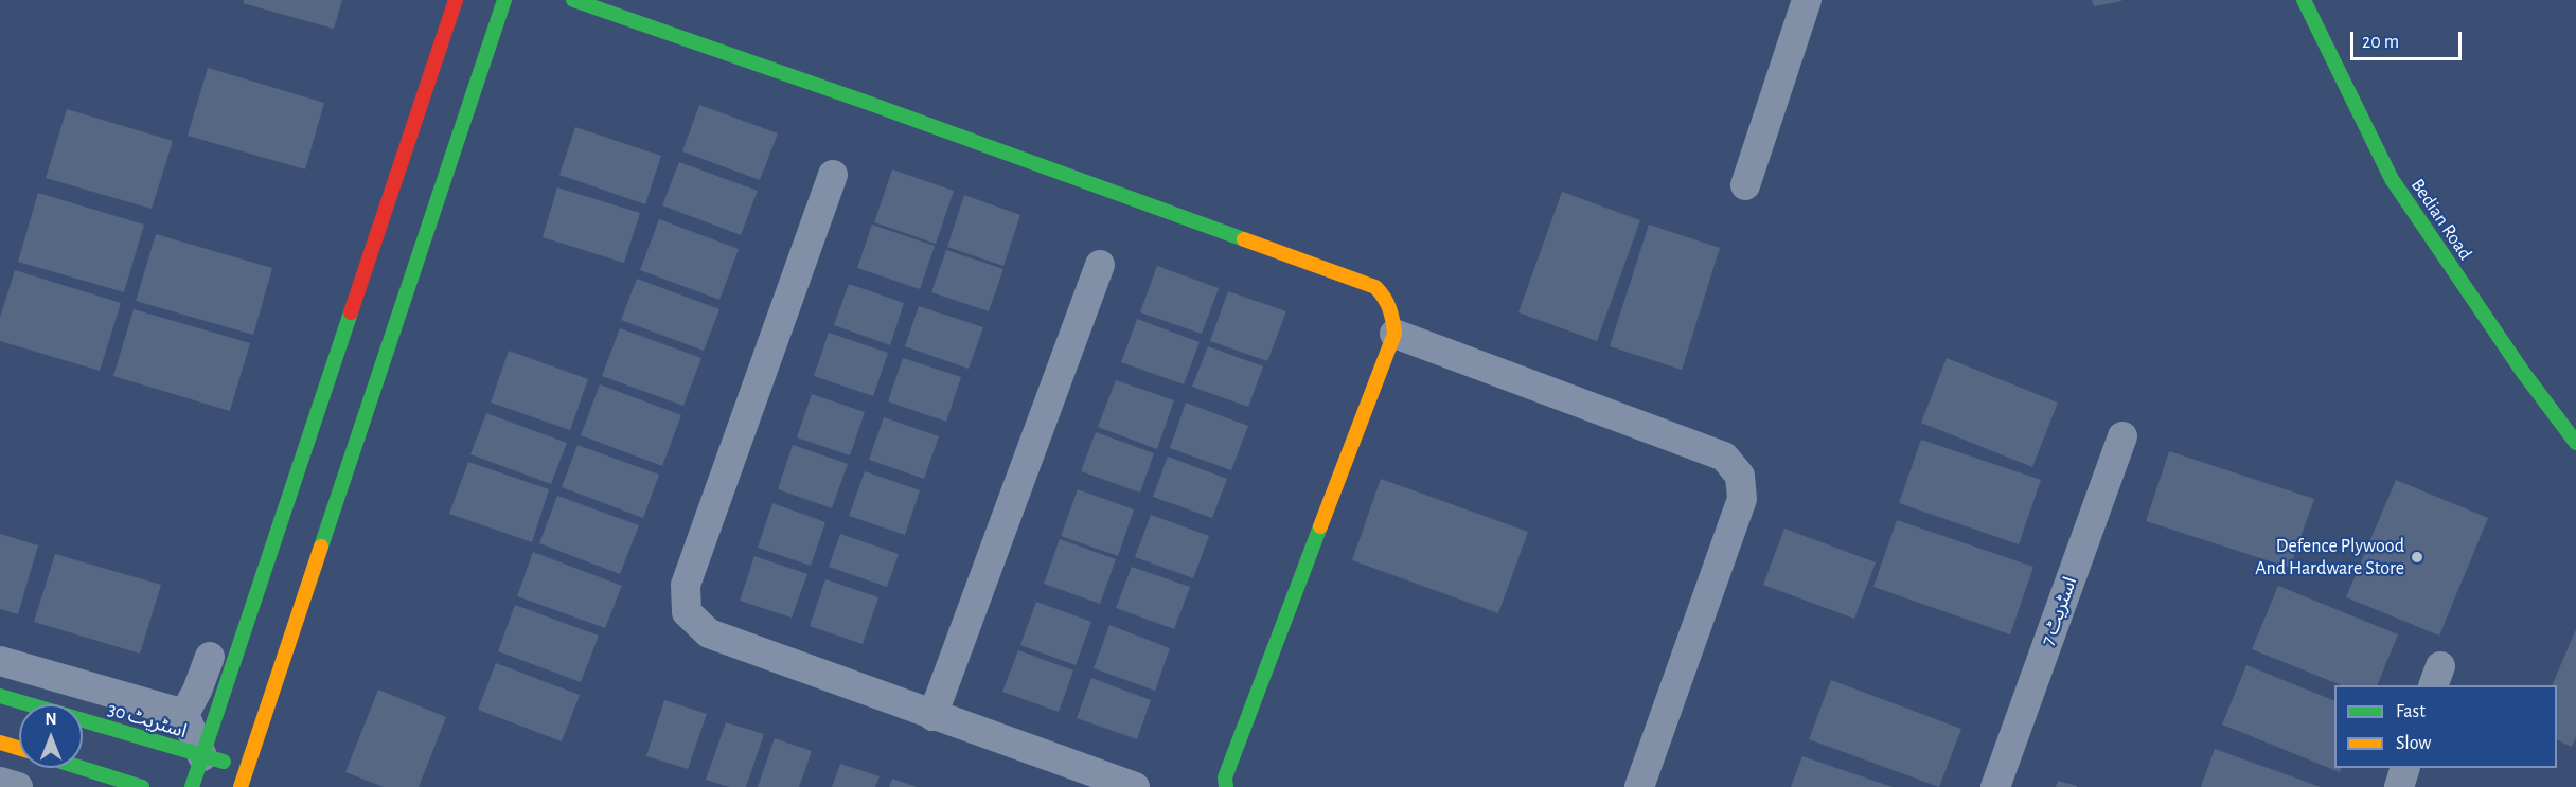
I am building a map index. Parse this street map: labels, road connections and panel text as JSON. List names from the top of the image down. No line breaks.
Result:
{"streets":{"street":["Bedian Road","اسٹریٹ 7","اسٹریٹ 30"]},"places":["Defence Plywood And Hardware Store"],"legend":["Fast","Slow"],"scale_bar":"20 m","north":"top"}
